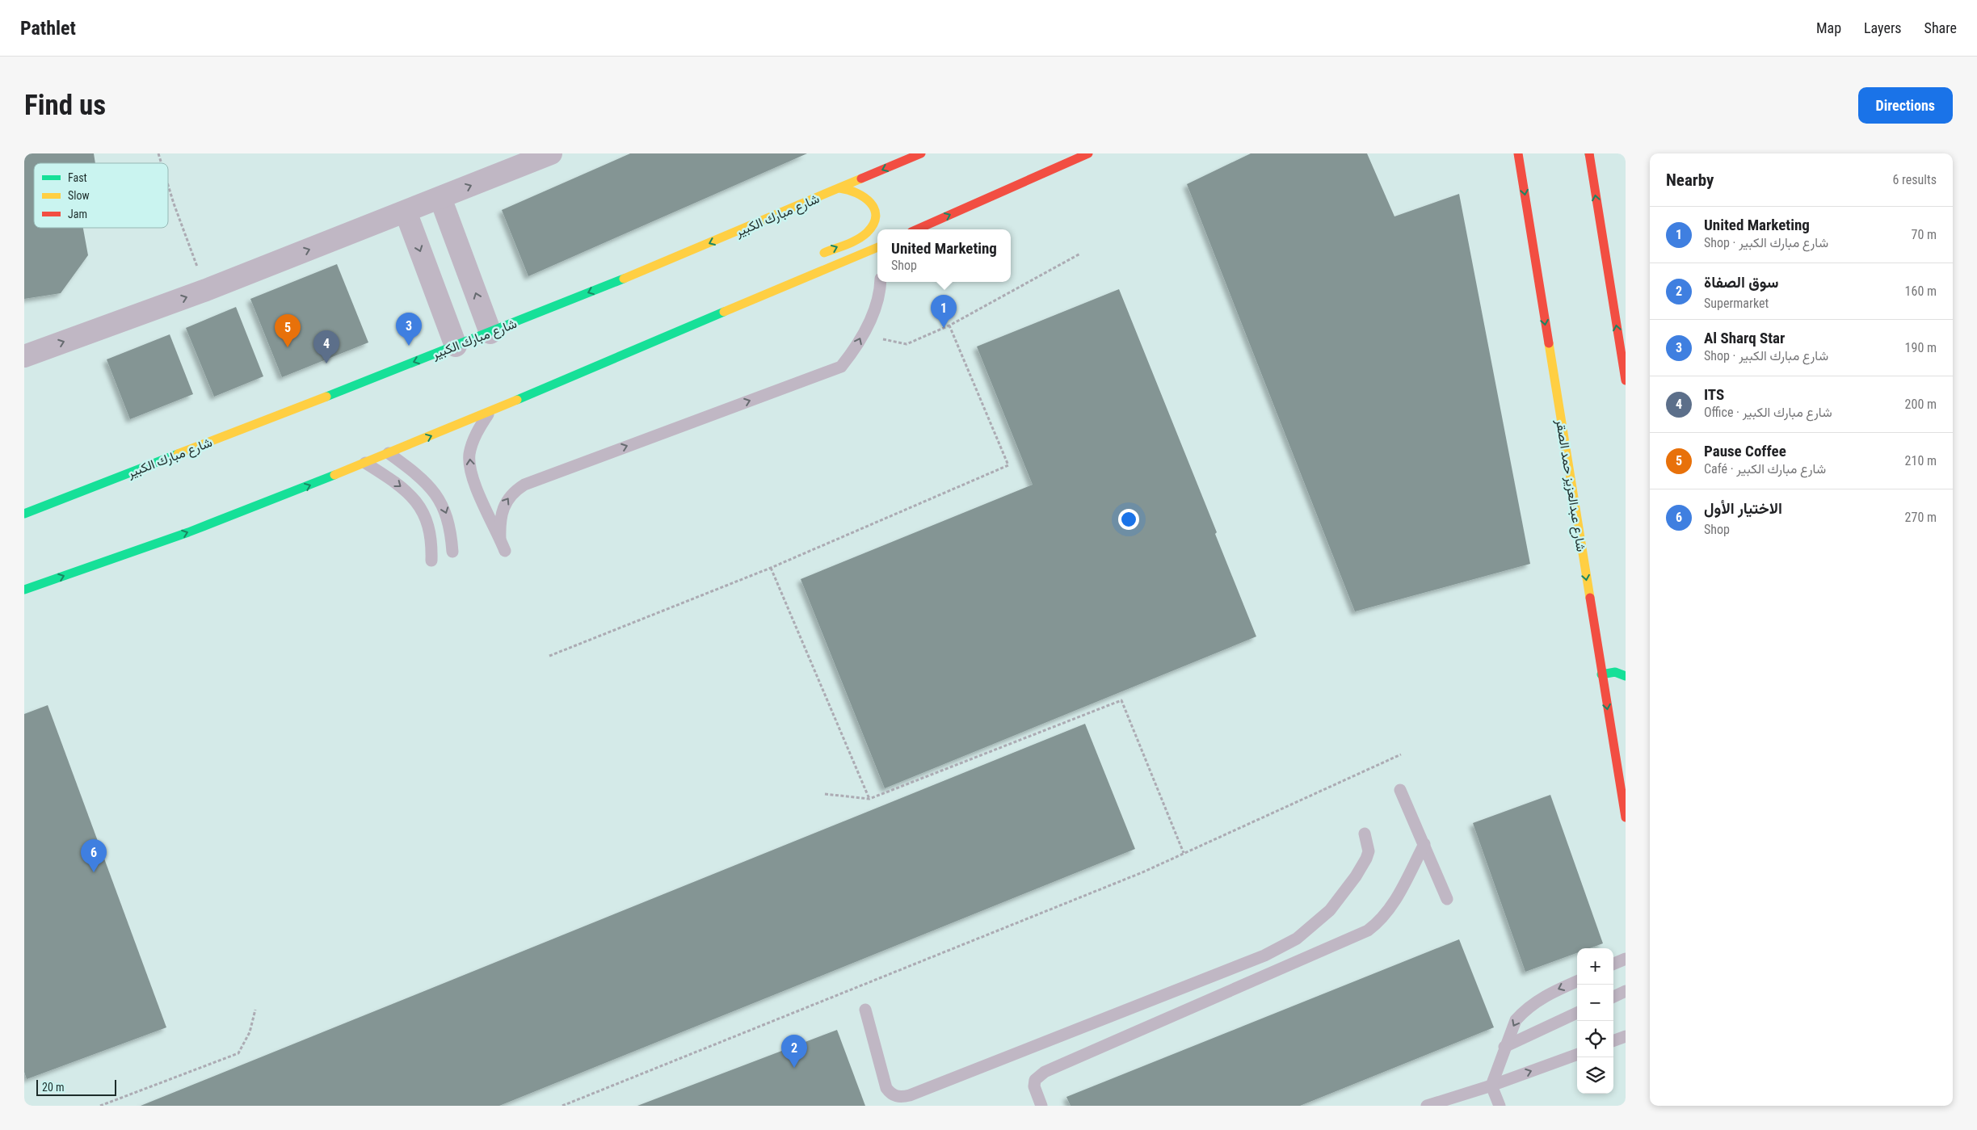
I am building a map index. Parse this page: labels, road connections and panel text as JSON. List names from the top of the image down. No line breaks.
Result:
{"streets":{"main road":["شارع مبارك الكبير","شارع عبدالعزيز حمد الصقر"]},"legend":["Fast","Slow","Jam"],"scale_bar":"20 m","page":{"header":"Pathlet","nav":["Map","Layers","Share"],"buttons":"Directions","title":"Find us","heading":["Nearby","6 results"],"list":[{"mark":"1","name":"United Marketing","note":"Shop · شارع مبارك الكبير","value":"70 m"},{"mark":"2","name":"سوق الصفاة","note":"Supermarket","value":"160 m"},{"mark":"3","name":"Al Sharq Star","note":"Shop · شارع مبارك الكبير","value":"190 m"},{"mark":"4","name":"ITS","note":"Office · شارع مبارك الكبير","value":"200 m"},{"mark":"5","name":"Pause Coffee","note":"Café · شارع مبارك الكبير","value":"210 m"},{"mark":"6","name":"الاختيار الأول","note":"Shop","value":"270 m"}],"popup":["United Marketing","Shop"],"pins":["1","3","5","4","6","2"],"map_buttons":["+","−"],"scale":"20 m"}}
